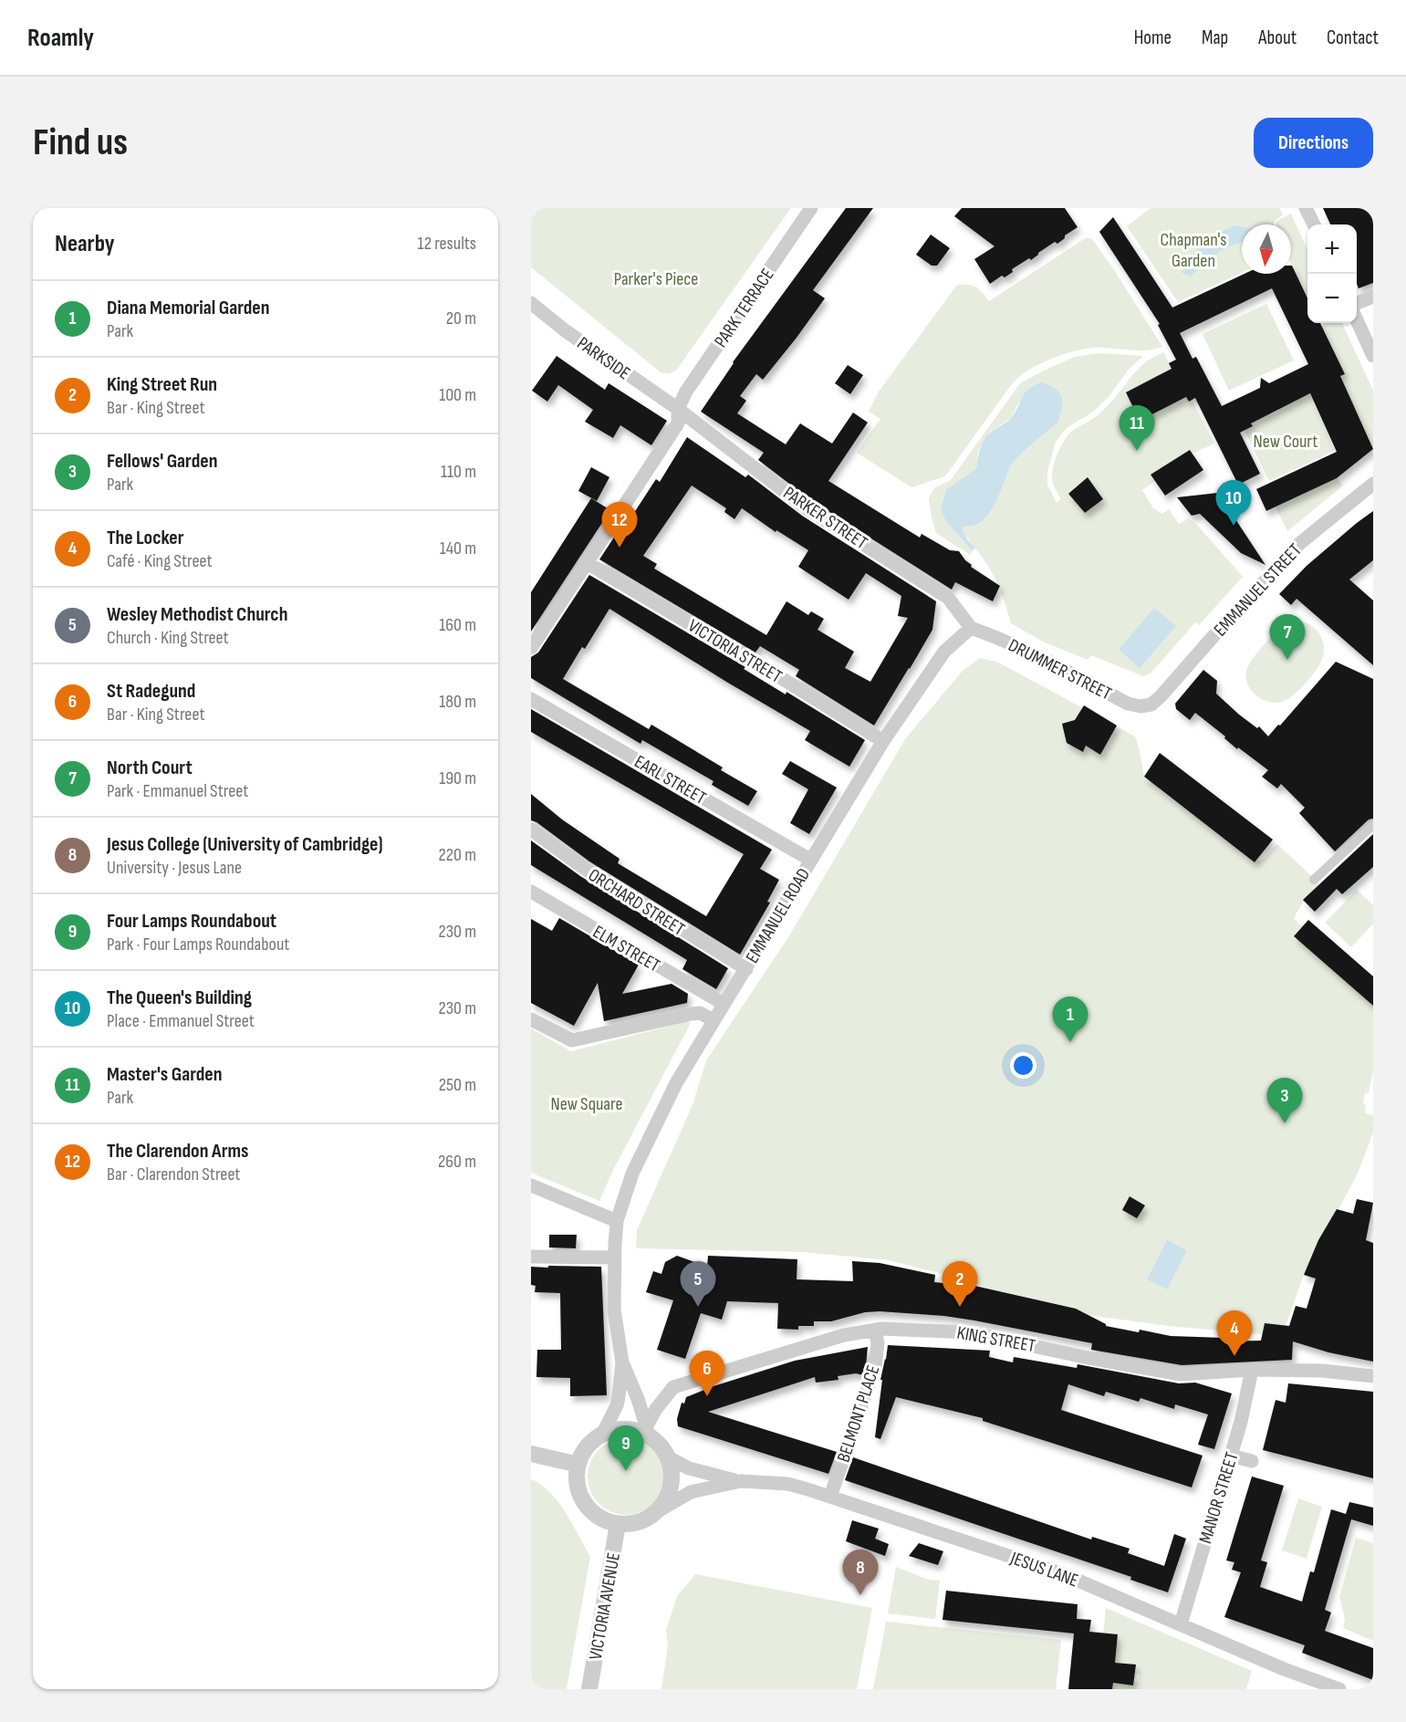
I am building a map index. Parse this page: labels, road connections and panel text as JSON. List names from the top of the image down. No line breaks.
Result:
{"streets":{"street":["PARK TERRACE","PARKSIDE","PARKER STREET","EMMANUEL STREET","VICTORIA STREET","DRUMMER STREET","EARL STREET","ORCHARD STREET","EMMANUEL ROAD","ELM STREET","KING STREET","BELMONT PLACE","MANOR STREET","JESUS LANE","VICTORIA AVENUE"]},"crossings":[["PARK TERRACE","PARKSIDE"],["PARK TERRACE","PARKER STREET"],["PARK TERRACE","VICTORIA STREET"],["PARKSIDE","PARKER STREET"],["PARKER STREET","DRUMMER STREET"],["PARKER STREET","EMMANUEL ROAD"],["EMMANUEL STREET","DRUMMER STREET"],["VICTORIA STREET","EMMANUEL ROAD"],["DRUMMER STREET","EMMANUEL ROAD"],["EARL STREET","EMMANUEL ROAD"],["ORCHARD STREET","EMMANUEL ROAD"],["EMMANUEL ROAD","ELM STREET"],["KING STREET","BELMONT PLACE"],["KING STREET","MANOR STREET"],["KING STREET","JESUS LANE"],["KING STREET","VICTORIA AVENUE"],["BELMONT PLACE","JESUS LANE"],["MANOR STREET","JESUS LANE"],["JESUS LANE","VICTORIA AVENUE"]],"parks":["Chapman's Garden","Parker's Piece","New Court","New Square"],"north":"bottom","page":{"header":"Roamly","nav":["Home","Map","About","Contact"],"buttons":"Directions","title":"Find us","heading":["Nearby","12 results"],"map_buttons":["+","−"],"list":[{"mark":"1","name":"Diana Memorial Garden","note":"Park","value":"20 m"},{"mark":"2","name":"King Street Run","note":"Bar · King Street","value":"100 m"},{"mark":"3","name":"Fellows' Garden","note":"Park","value":"110 m"},{"mark":"4","name":"The Locker","note":"Café · King Street","value":"140 m"},{"mark":"5","name":"Wesley Methodist Church","note":"Church · King Street","value":"160 m"},{"mark":"6","name":"St Radegund","note":"Bar · King Street","value":"180 m"},{"mark":"7","name":"North Court","note":"Park · Emmanuel Street","value":"190 m"},{"mark":"8","name":"Jesus College (University of Cambridge)","note":"University · Jesus Lane","value":"220 m"},{"mark":"9","name":"Four Lamps Roundabout","note":"Park · Four Lamps Roundabout","value":"230 m"},{"mark":"10","name":"The Queen's Building","note":"Place · Emmanuel Street","value":"230 m"},{"mark":"11","name":"Master's Garden","note":"Park","value":"250 m"},{"mark":"12","name":"The Clarendon Arms","note":"Bar · Clarendon Street","value":"260 m"}],"pins":["11","10","12","7","1","3","2","5","4","6","9","8"]}}
